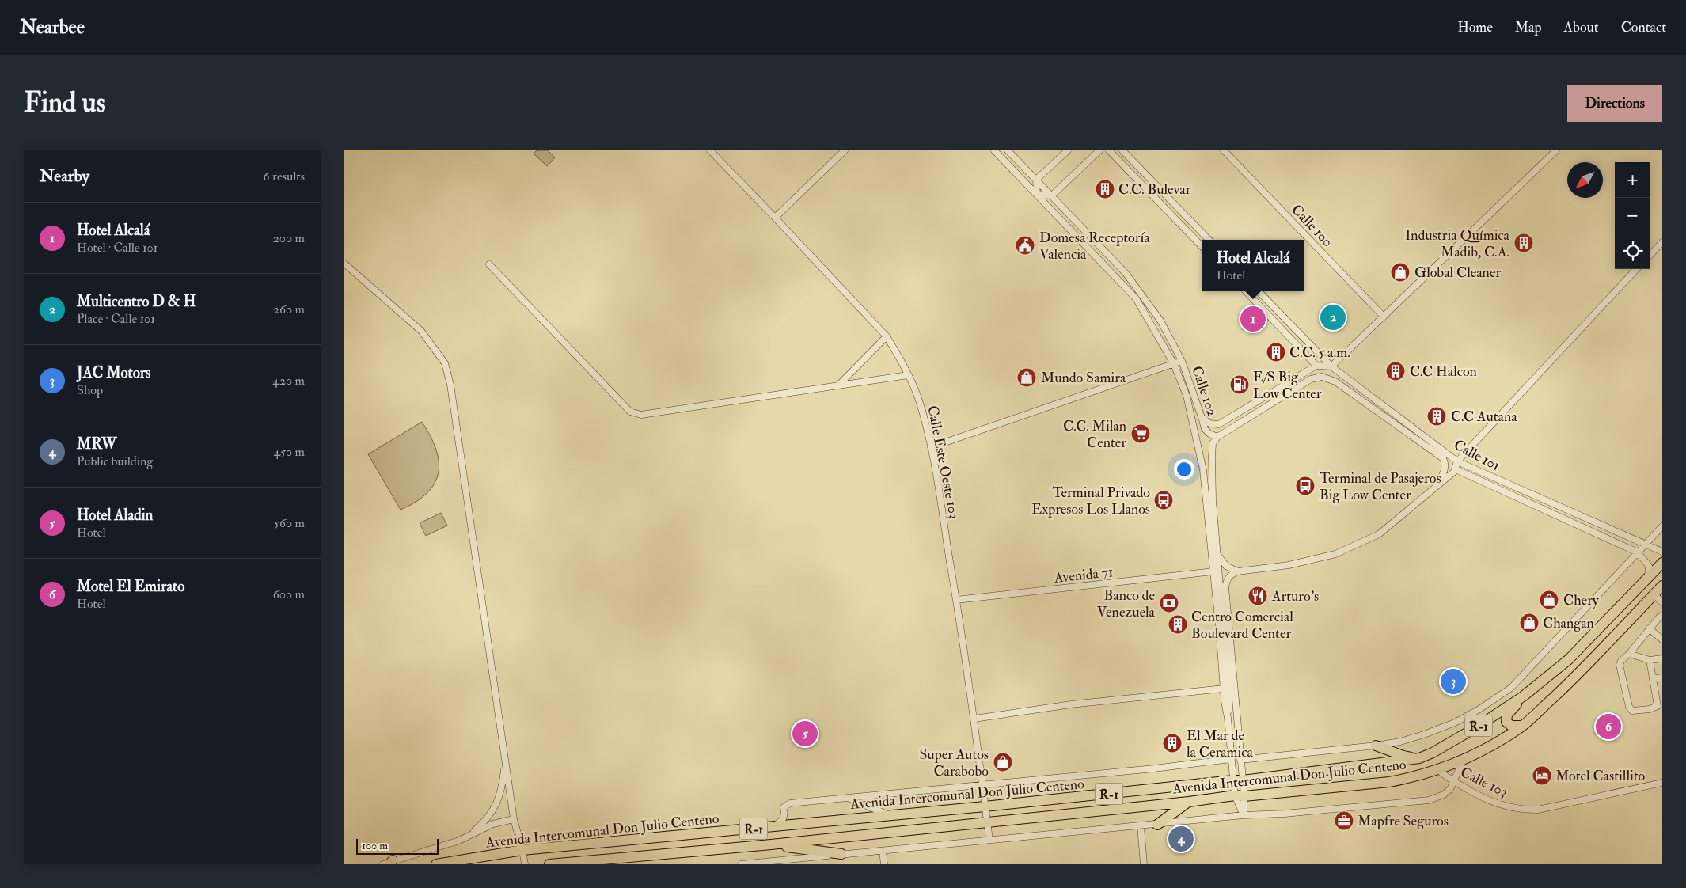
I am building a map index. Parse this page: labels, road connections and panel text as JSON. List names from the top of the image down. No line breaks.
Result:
{"streets":{"main road":["R-1","Avenida Intercomunal Don Julio Centeno"],"street":["Calle 100","Calle 102","Calle 101","Calle Este Oeste 103","Avenida 71","Calle 103"]},"crossings":[["Calle 102","Avenida 71"],["Calle 102","Avenida Intercomunal Don Julio Centeno"],["Calle 101","Avenida Intercomunal Don Julio Centeno"],["Calle Este Oeste 103","Avenida 71"],["Calle Este Oeste 103","Avenida Intercomunal Don Julio Centeno"],["Avenida Intercomunal Don Julio Centeno","Calle 103"]],"places":{"building":["C.C. Bulevar","Industria Química Madib, C.A.","C.C. 5 a.m.","C.C Halcon","C.C Autana","Centro Comercial Boulevard Center","El Mar de la Ceramica"],"public building":["Domesa Receptoría Valencia"],"shop":["Global Cleaner","Mundo Samira","Chery","Changan","Super Autos Carabobo"],"fuel station":["E/S Big Low Center"],"supermarket":["C.C. Milan Center"],"bus stop":["Terminal de Pasajeros Big Low Center","Terminal Privado Expresos Los Llanos"],"restaurant":["Arturo's"],"bank":["Banco de Venezuela"],"hotel":["Motel Castillito"],"office":["Mapfre Seguros"]},"scale_bar":"100 m","north":"bottom left","page":{"header":"Nearbee","nav":["Home","Map","About","Contact"],"buttons":"Directions","title":"Find us","heading":["Nearby","6 results"],"map_buttons":["+","−"],"list":[{"mark":"1","name":"Hotel Alcalá","note":"Hotel · Calle 101","value":"200 m"},{"mark":"2","name":"Multicentro D & H","note":"Place · Calle 101","value":"260 m"},{"mark":"3","name":"JAC Motors","note":"Shop","value":"420 m"},{"mark":"4","name":"MRW","note":"Public building","value":"450 m"},{"mark":"5","name":"Hotel Aladin","note":"Hotel","value":"560 m"},{"mark":"6","name":"Motel El Emirato","note":"Hotel","value":"600 m"}],"popup":["Hotel Alcalá","Hotel"],"pins":["2","1","3","6","5","4"],"scale":"100 m"}}
